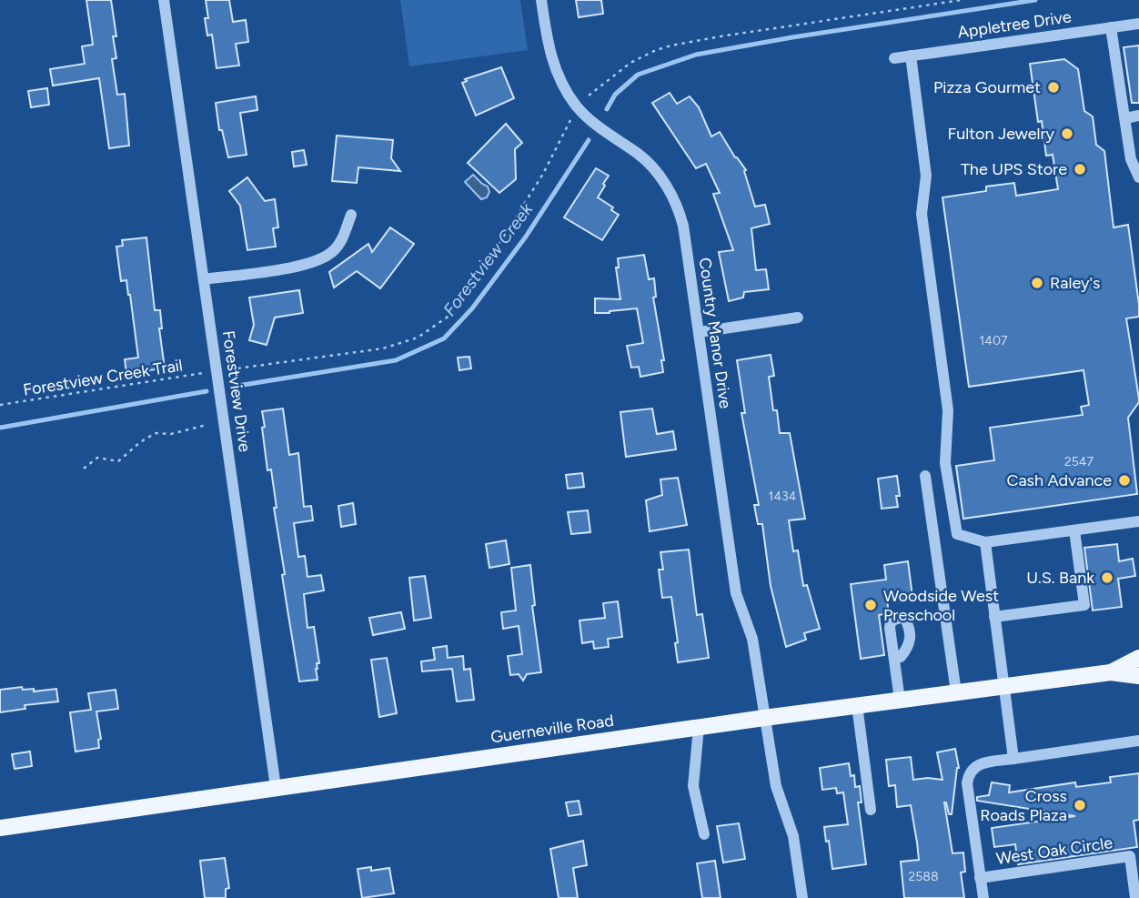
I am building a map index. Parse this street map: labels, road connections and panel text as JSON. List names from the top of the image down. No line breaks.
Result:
{"streets":{"main road":["Guerneville Road"],"street":["Appletree Drive","Country Manor Drive","Forestview Drive","West Oak Circle"],"path":["Forestview Creek Trail"]},"crossings":[["Country Manor Drive","Guerneville Road"],["Forestview Drive","Guerneville Road"]],"water":["Forestview Creek"],"places":["Pizza Gourmet","Fulton Jewelry","The UPS Store","Raley's","Cash Advance","U.S. Bank","Woodside West Preschool","Cross Roads Plaza"],"house_numbers":["1407","2547","1434","2588"]}
